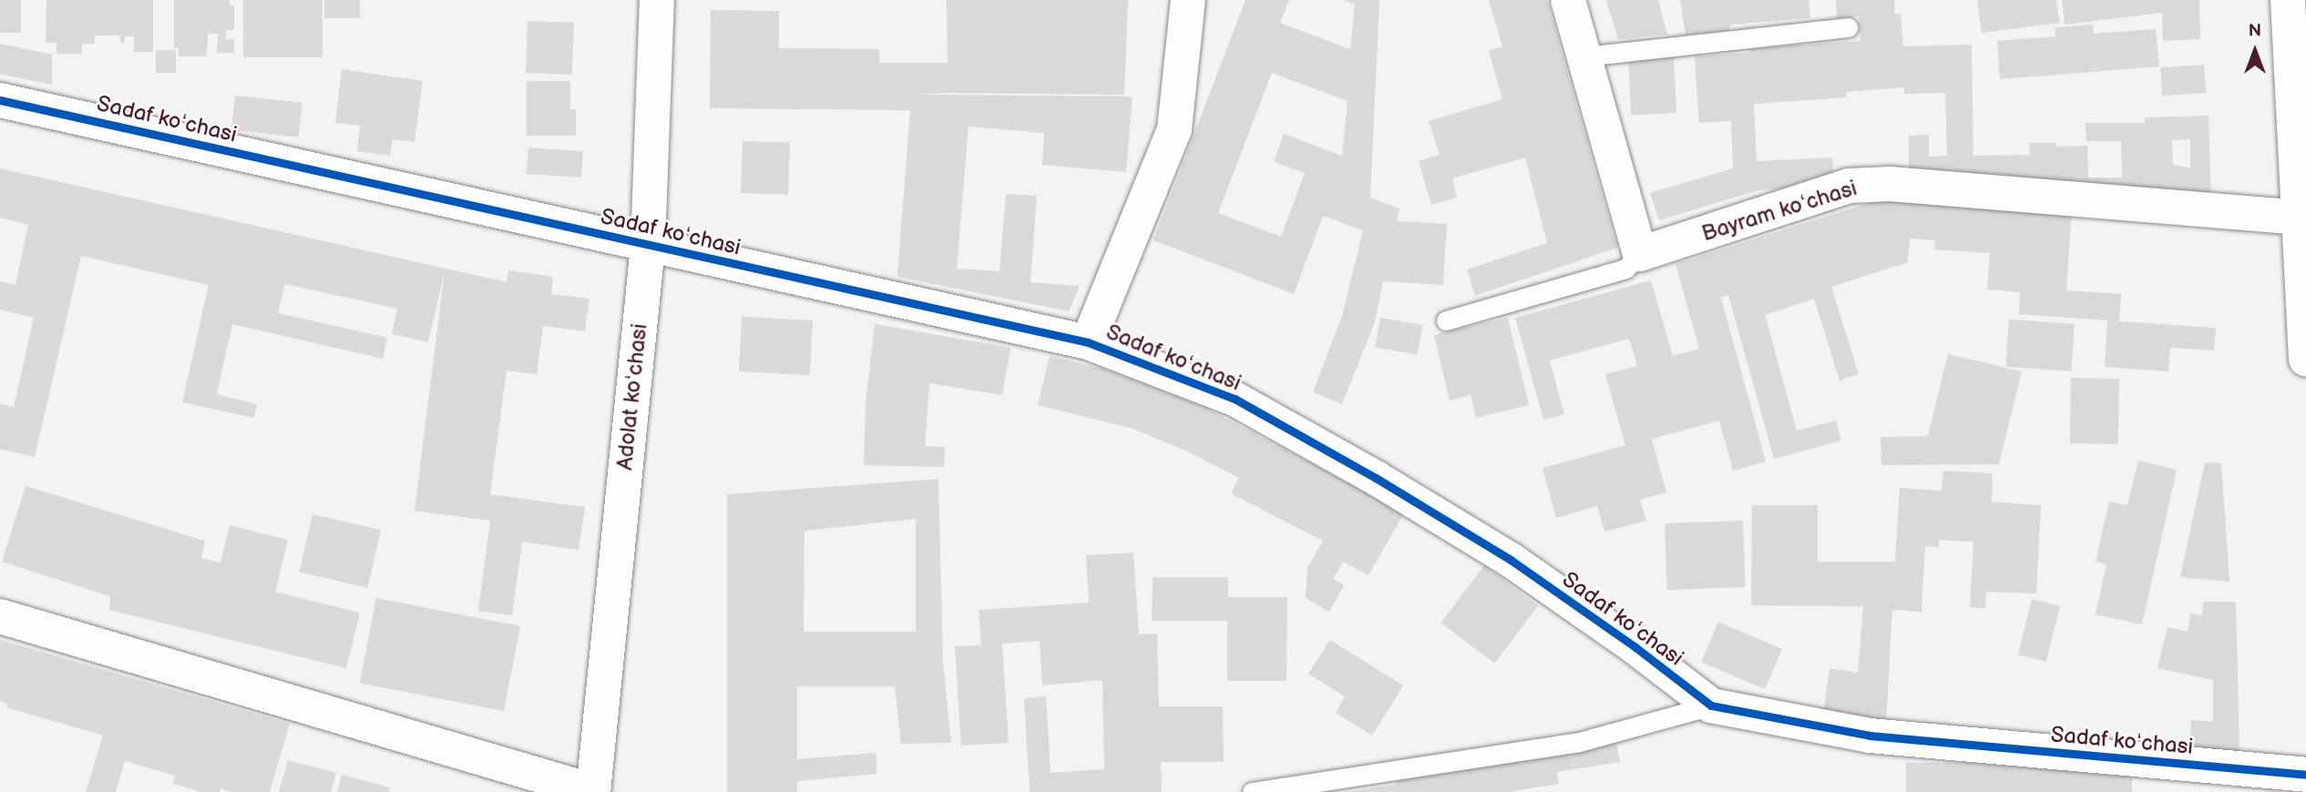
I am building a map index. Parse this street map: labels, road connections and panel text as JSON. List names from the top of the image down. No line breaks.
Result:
{"streets":{"street":["Sadaf koʻchasi","Bayram koʻchasi","Adolat koʻchasi"]},"crossings":[["Sadaf koʻchasi","Adolat koʻchasi"]],"north":"top"}
